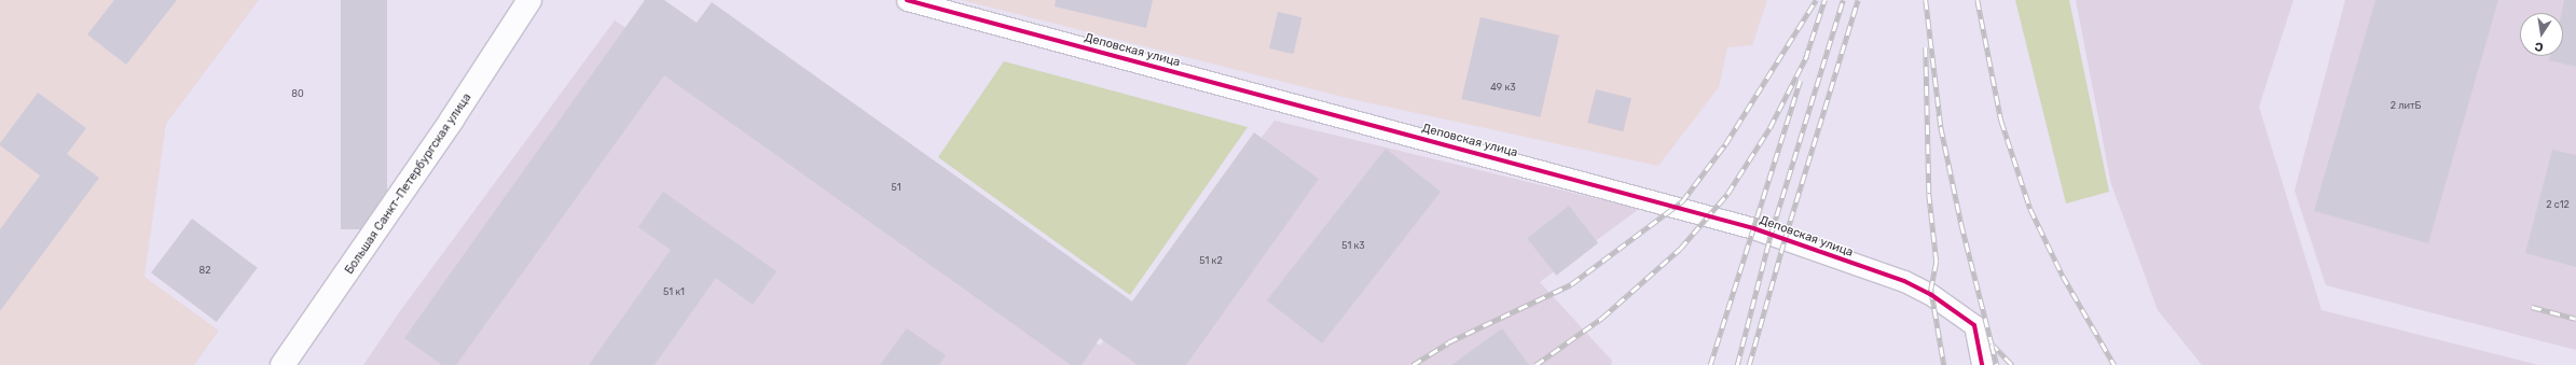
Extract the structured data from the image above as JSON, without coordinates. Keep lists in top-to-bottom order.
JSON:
{
  "streets": {
    "main road": ["Большая Санкт-Петербургская улица"],
    "street": ["Деповская улица"]
  },
  "house_numbers": [
    "49 к3",
    "80",
    "2 литБ",
    "51",
    "2 с12",
    "51 к3",
    "51 к2",
    "82",
    "51 к1"
  ],
  "north": "bottom"
}
